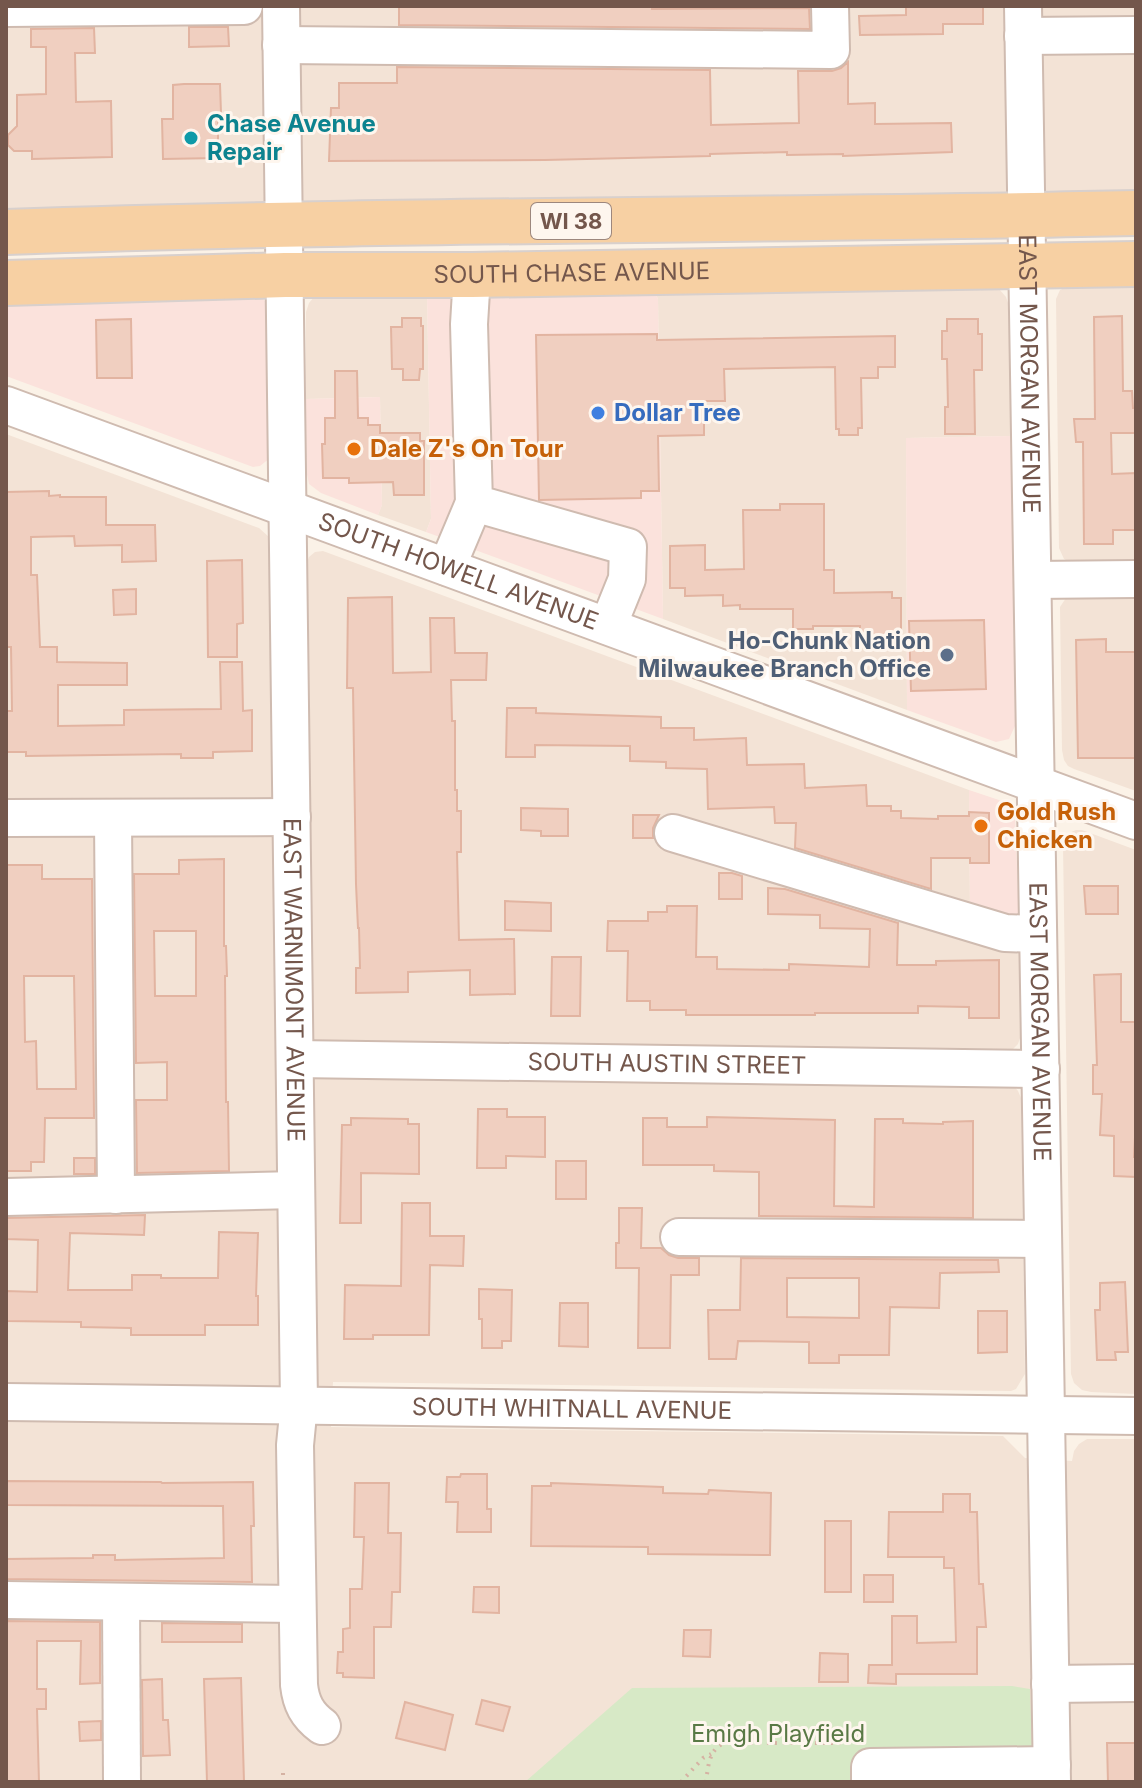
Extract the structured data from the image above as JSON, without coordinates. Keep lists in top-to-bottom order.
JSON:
{
  "streets": {
    "main road": ["WI 38", "SOUTH CHASE AVENUE"],
    "street": [
      "EAST MORGAN AVENUE",
      "SOUTH HOWELL AVENUE",
      "EAST WARNIMONT AVENUE",
      "SOUTH AUSTIN STREET",
      "SOUTH WHITNALL AVENUE"
    ]
  },
  "crossings": [
    ["WI 38", "EAST MORGAN AVENUE"],
    ["WI 38", "EAST WARNIMONT AVENUE"],
    ["SOUTH CHASE AVENUE", "EAST MORGAN AVENUE"],
    ["SOUTH CHASE AVENUE", "EAST WARNIMONT AVENUE"],
    ["EAST MORGAN AVENUE", "SOUTH HOWELL AVENUE"],
    ["EAST MORGAN AVENUE", "SOUTH AUSTIN STREET"],
    ["EAST MORGAN AVENUE", "SOUTH WHITNALL AVENUE"],
    ["SOUTH HOWELL AVENUE", "EAST WARNIMONT AVENUE"],
    ["EAST WARNIMONT AVENUE", "SOUTH AUSTIN STREET"],
    ["EAST WARNIMONT AVENUE", "SOUTH WHITNALL AVENUE"]
  ],
  "parks": ["Emigh Playfield"],
  "places": [
    "Chase Avenue Repair",
    "Dollar Tree",
    "Dale Z's On Tour",
    "Ho-Chunk Nation Milwaukee Branch Office",
    "Gold Rush Chicken"
  ]
}
